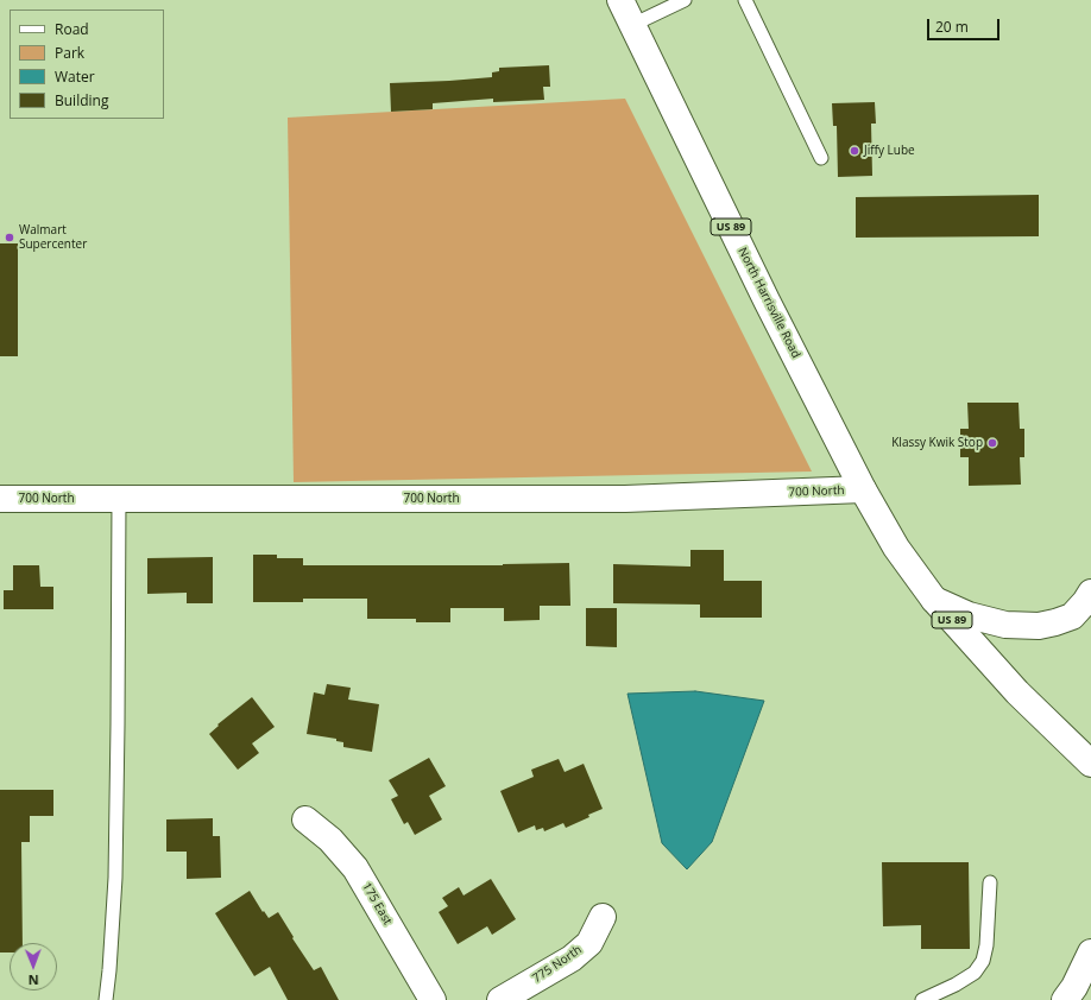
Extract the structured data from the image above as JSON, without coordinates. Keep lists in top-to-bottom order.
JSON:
{
  "streets": {
    "street": [
      "US 89",
      "North Harrisville Road",
      "700 North",
      "175 East",
      "775 North"
    ]
  },
  "crossings": [
    ["US 89", "North Harrisville Road"],
    ["US 89", "700 North"],
    ["North Harrisville Road", "700 North"]
  ],
  "places": ["Jiffy Lube", "Walmart Supercenter", "Klassy Kwik Stop"],
  "legend": [
    "Road",
    "Park",
    "Water",
    "Building"
  ],
  "scale_bar": "20 m",
  "north": "bottom"
}
